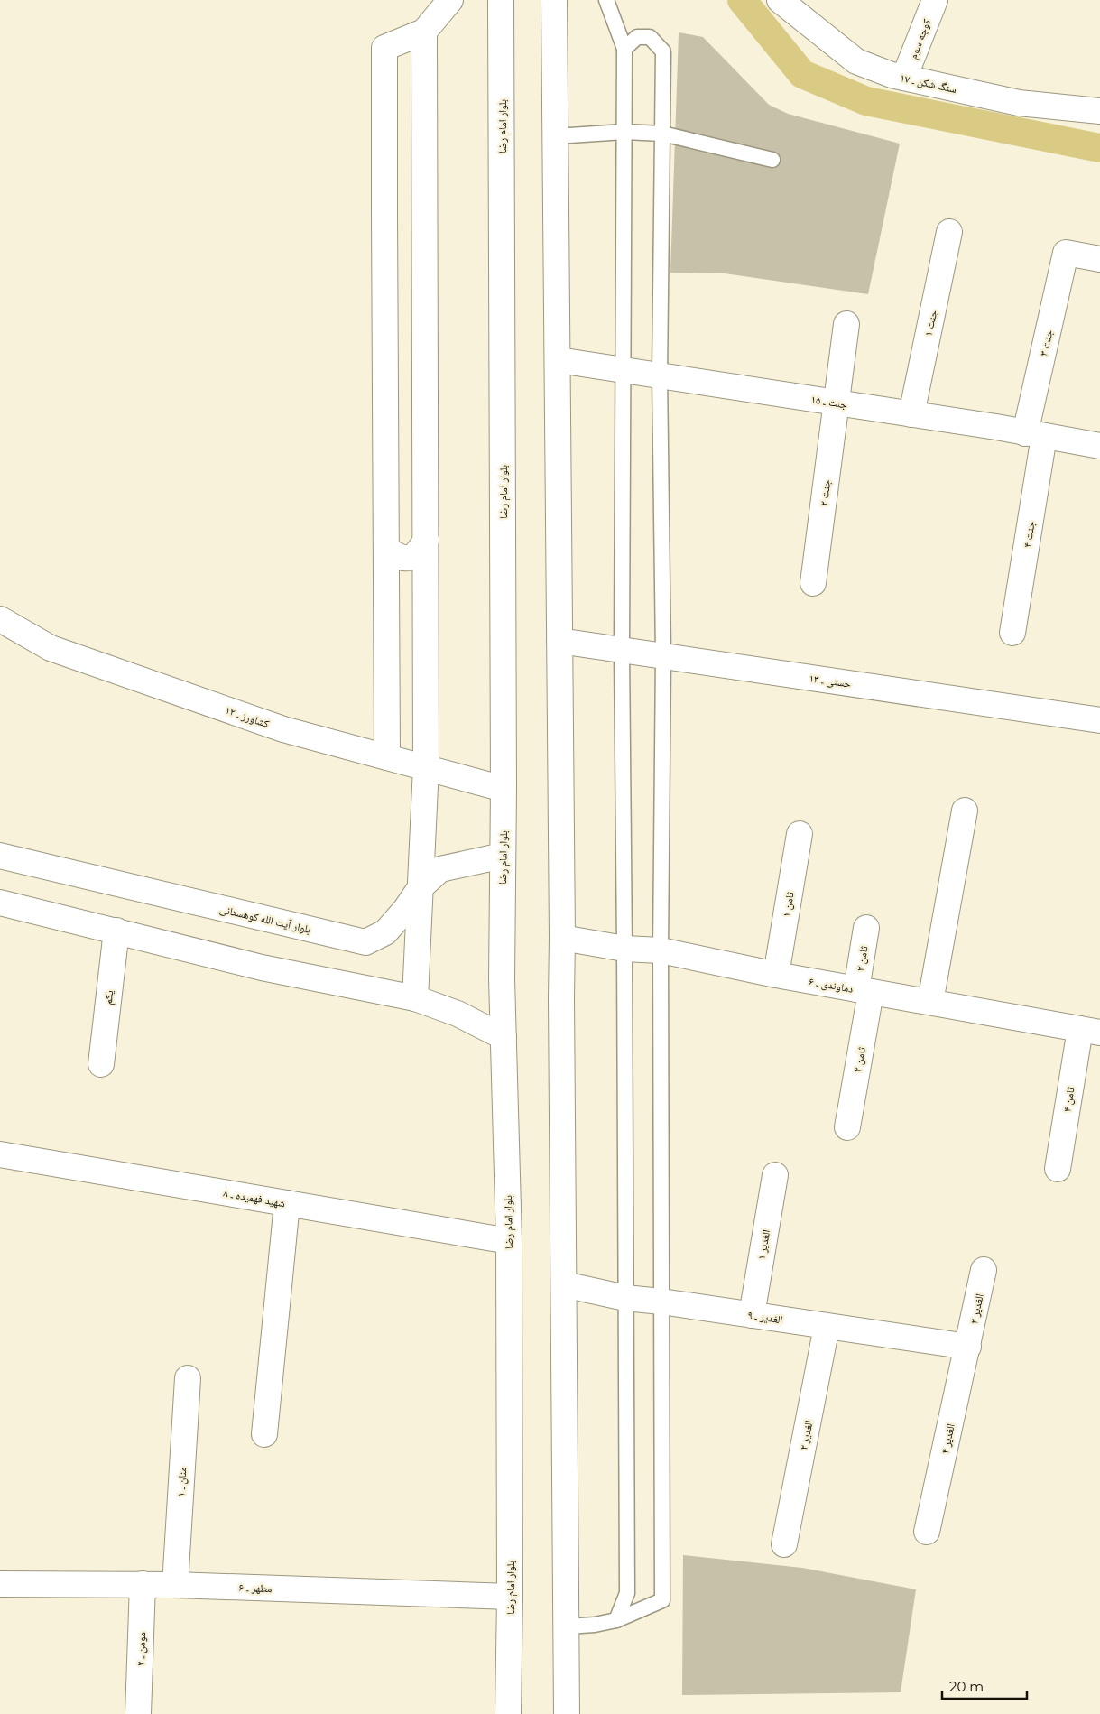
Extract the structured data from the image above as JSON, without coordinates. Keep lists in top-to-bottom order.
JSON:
{
  "streets": {
    "street": [
      "کوچه سوم",
      "سنگ شکن ـ ۱۷",
      "بلوار امام رضا",
      "جنت ۱",
      "جنت ۳",
      "جنت ـ ۱۵",
      "جنت ۲",
      "جنت ۴",
      "حسنی ـ ۱۳",
      "کشاورز ـ ۱۲",
      "ثامن ۱",
      "بلوار آیت الله کوهستانی",
      "ثامن ۳",
      "دماوندی ـ ۶",
      "یکم",
      "ثامن ۲",
      "ثامن ۴",
      "شهید فهمیده ـ ۸",
      "الغدیر ۱",
      "الغدیر ۳",
      "الغدیر ـ ۹",
      "الغدیر ۲",
      "الغدیر ۴",
      "منان ـ ۱",
      "مطهر ـ ۶",
      "مومن ـ ۲"
    ]
  },
  "crossings": [
    ["کوچه سوم", "سنگ شکن ـ ۱۷"],
    ["بلوار امام رضا", "کشاورز ـ ۱۲"],
    ["بلوار امام رضا", "بلوار آیت الله کوهستانی"],
    ["بلوار امام رضا", "شهید فهمیده ـ ۸"],
    ["بلوار امام رضا", "مطهر ـ ۶"],
    ["جنت ۱", "جنت ـ ۱۵"],
    ["جنت ۳", "جنت ـ ۱۵"],
    ["جنت ۳", "جنت ۴"],
    ["جنت ـ ۱۵", "جنت ۲"],
    ["جنت ـ ۱۵", "جنت ۴"],
    ["ثامن ۱", "دماوندی ـ ۶"],
    ["ثامن ۳", "دماوندی ـ ۶"],
    ["ثامن ۳", "ثامن ۲"],
    ["دماوندی ـ ۶", "ثامن ۲"],
    ["دماوندی ـ ۶", "ثامن ۴"],
    ["الغدیر ۱", "الغدیر ـ ۹"],
    ["الغدیر ۳", "الغدیر ـ ۹"],
    ["الغدیر ۳", "الغدیر ۴"],
    ["الغدیر ـ ۹", "الغدیر ۲"],
    ["الغدیر ـ ۹", "الغدیر ۴"],
    ["منان ـ ۱", "مطهر ـ ۶"],
    ["مطهر ـ ۶", "مومن ـ ۲"]
  ],
  "scale_bar": "20 m"
}
